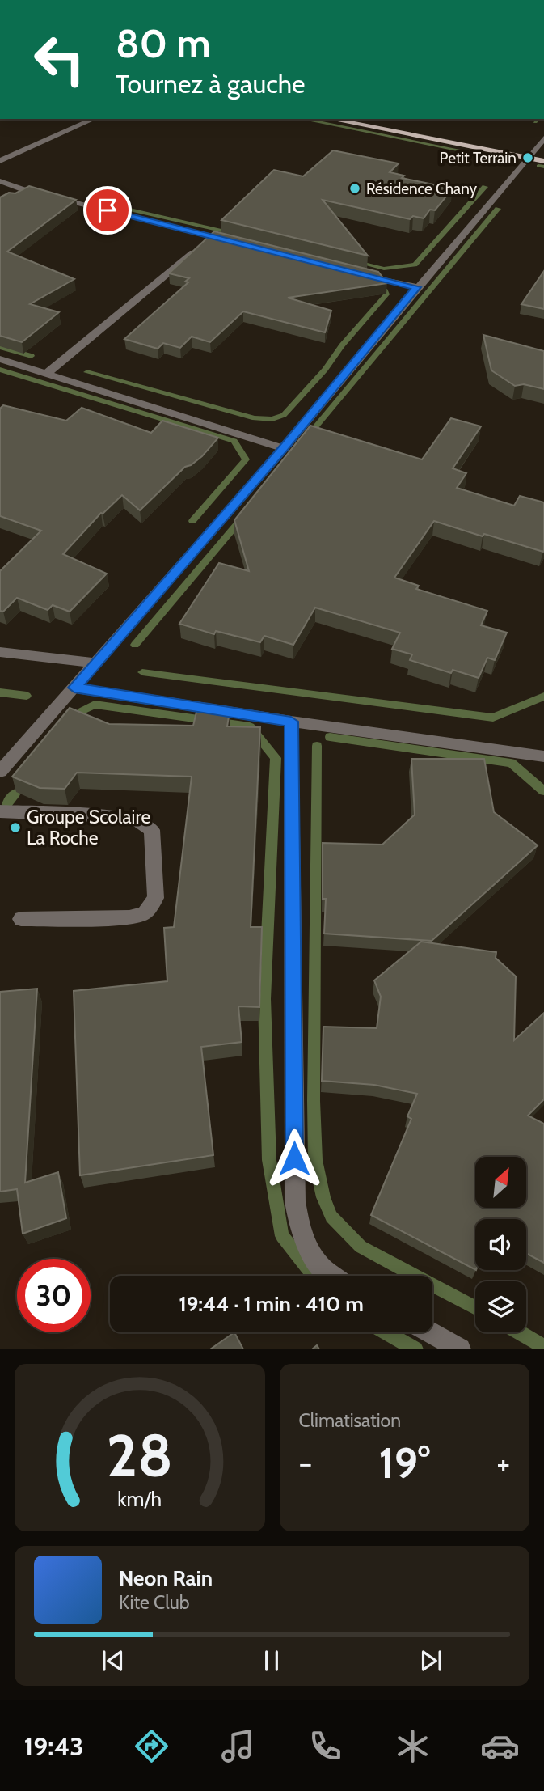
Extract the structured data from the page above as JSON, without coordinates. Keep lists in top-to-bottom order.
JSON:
{
  "places": ["Petit Terrain", "Résidence Chany", "Groupe Scolaire La Roche"],
  "north": "top right",
  "page": {
    "turn": ["80 m", "Tournez à gauche"],
    "limit": "30",
    "trip": "19:44 · 1 min · 410 m",
    "tile": "Climatisation",
    "heat": ["−", "19°", "+"],
    "song": ["Neon Rain", "Kite Club"],
    "tabs": "19:43",
    "gauge": ["28", "km/h"]
  }
}
